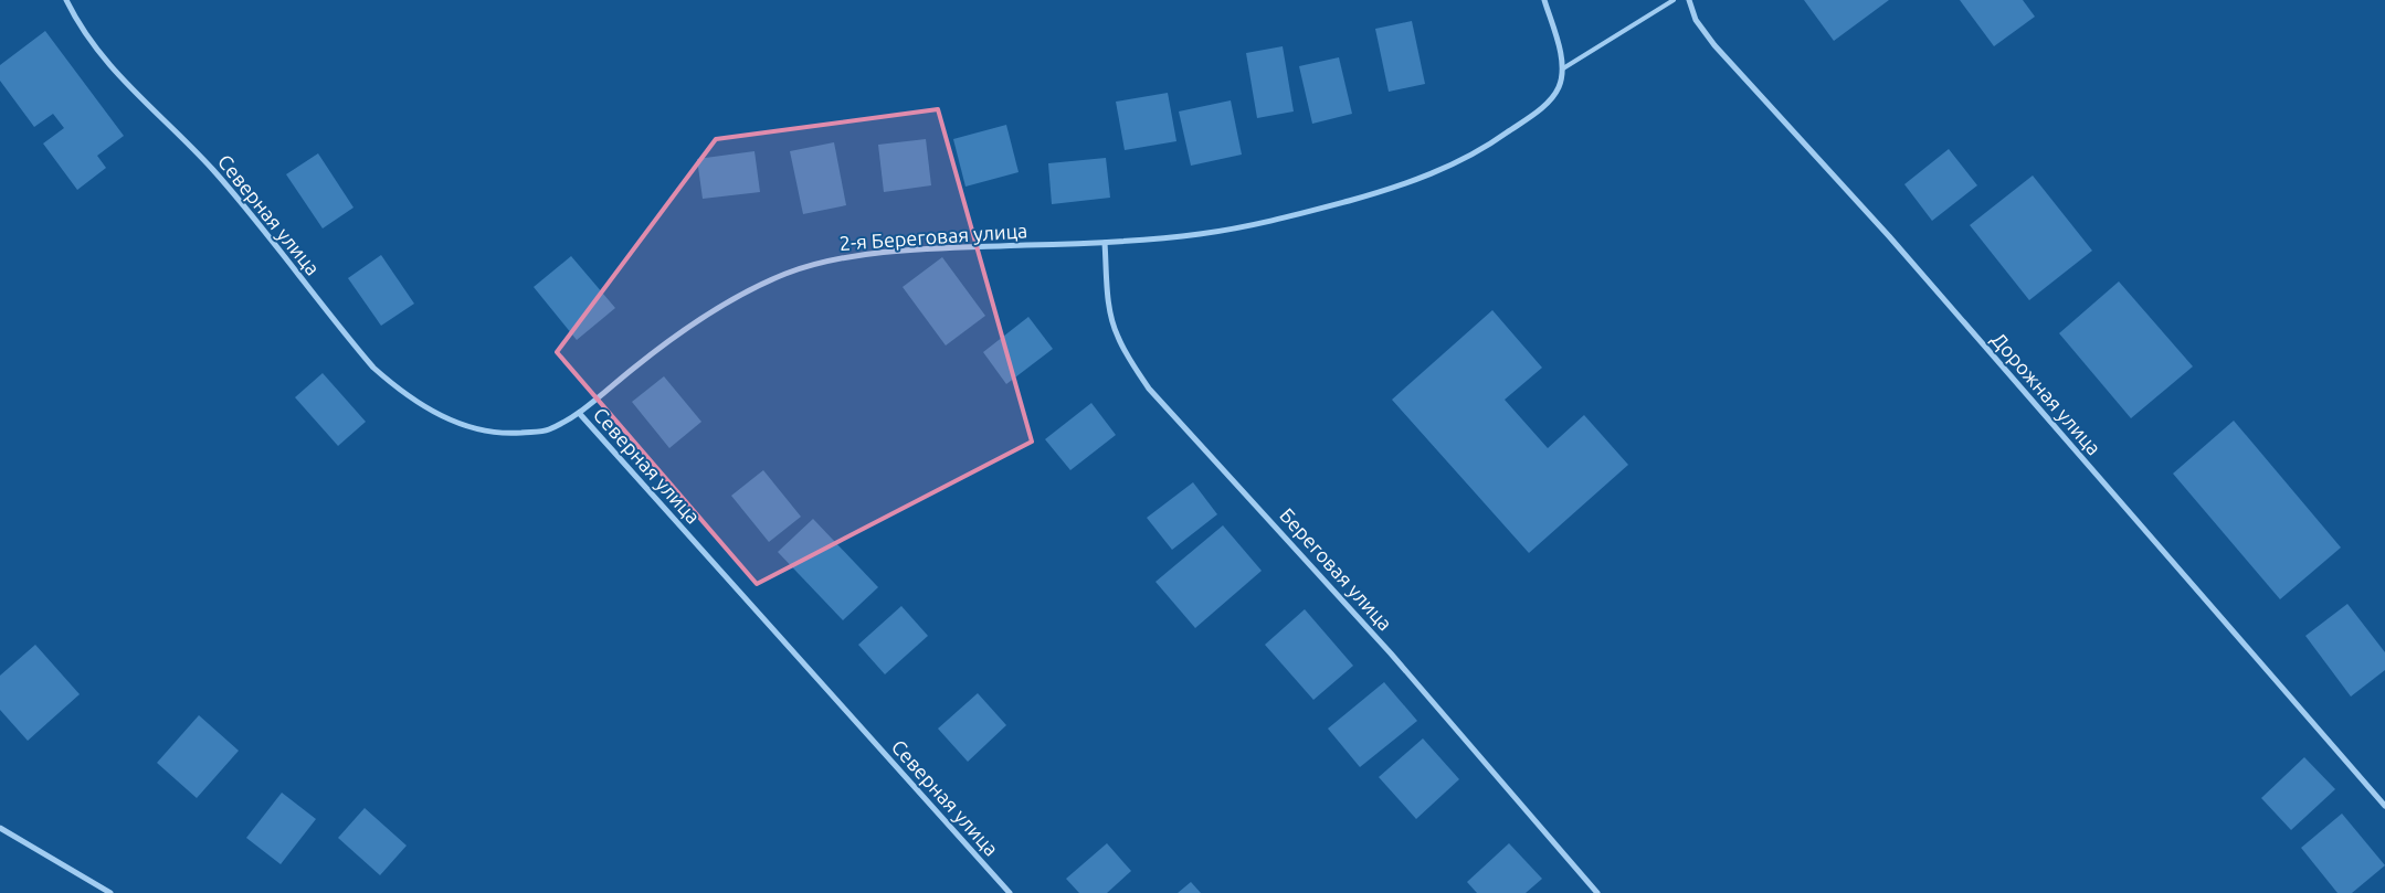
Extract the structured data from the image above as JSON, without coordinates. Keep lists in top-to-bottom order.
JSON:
{
  "streets": {
    "street": [
      "Северная улица",
      "2-я Береговая улица",
      "Дорожная улица",
      "Береговая улица"
    ]
  },
  "crossings": [
    ["Северная улица", "2-я Береговая улица"],
    ["2-я Береговая улица", "Береговая улица"]
  ]
}
